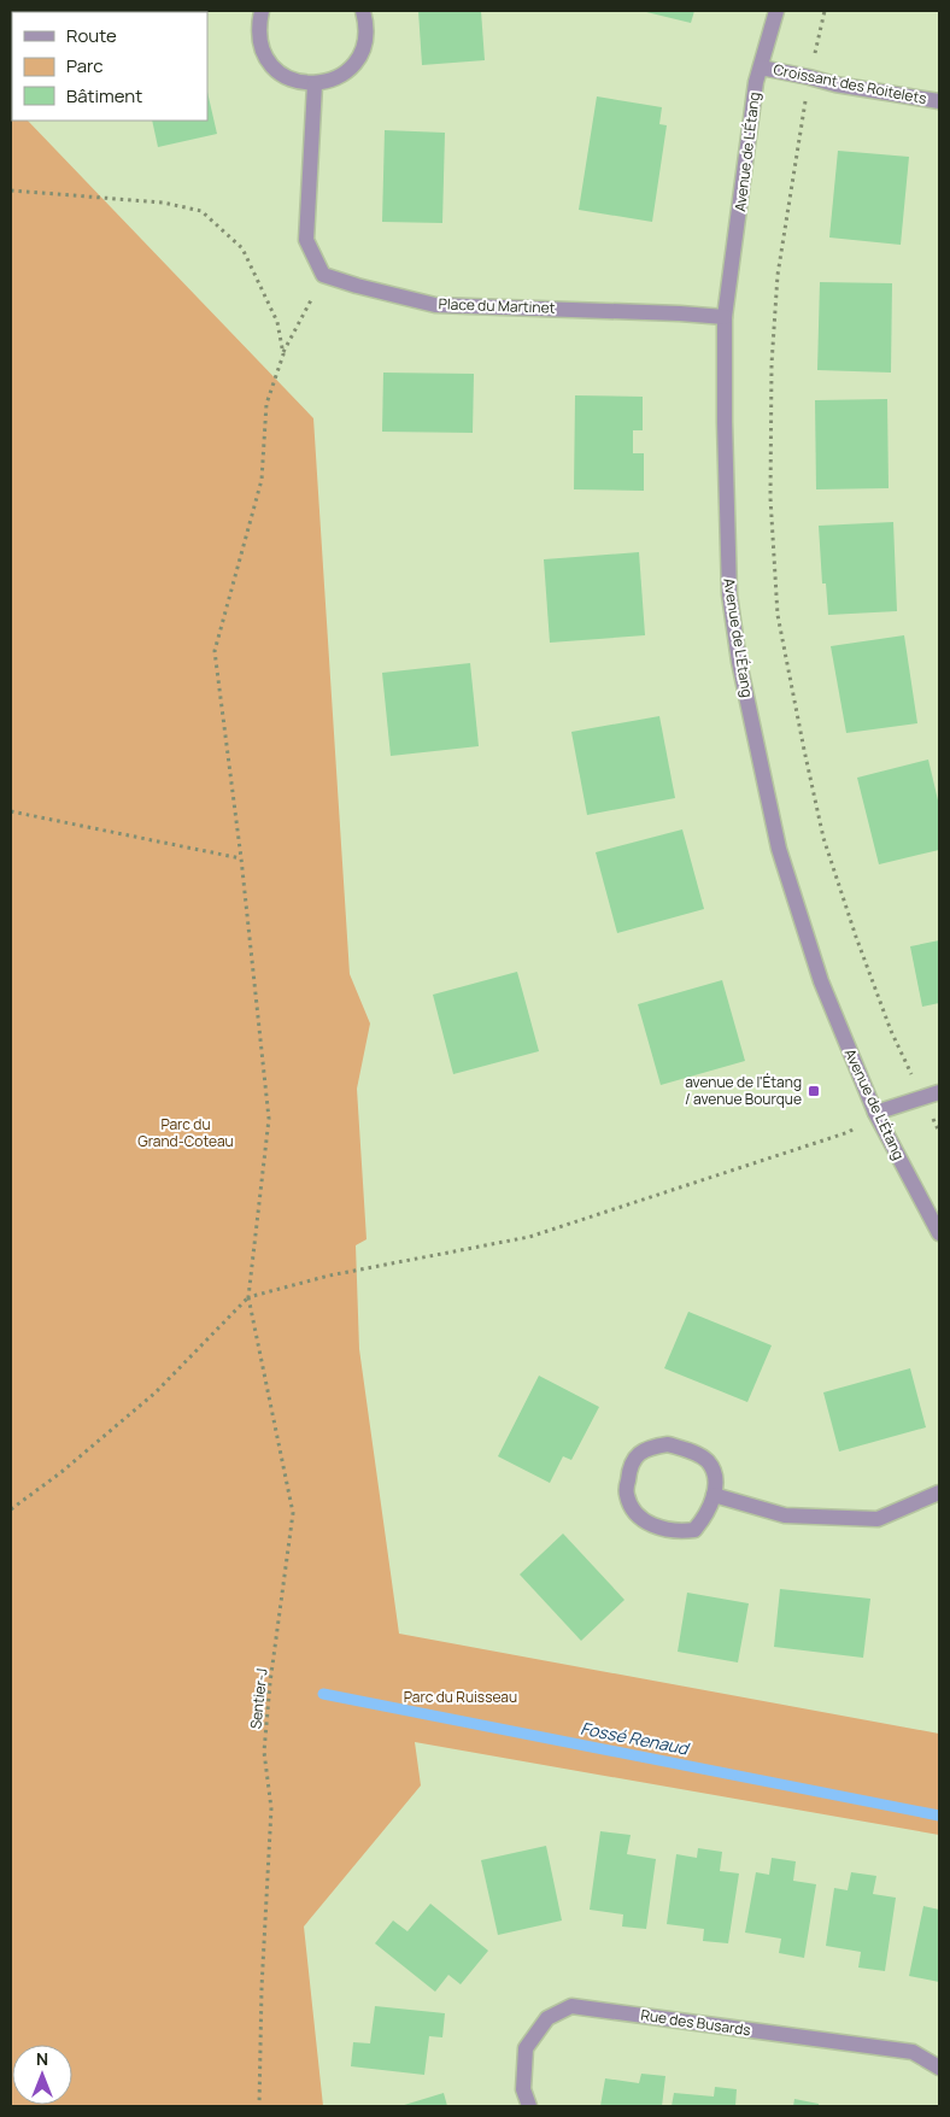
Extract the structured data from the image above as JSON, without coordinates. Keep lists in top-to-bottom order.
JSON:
{
  "streets": {
    "street": [
      "Croissant des Roitelets",
      "Avenue de L'Étang",
      "Place du Martinet",
      "Rue des Busards"
    ],
    "path": ["Sentier-J"]
  },
  "crossings": [
    ["Croissant des Roitelets", "Avenue de L'Étang"],
    ["Avenue de L'Étang", "Place du Martinet"],
    ["Place du Martinet", "Sentier-J"]
  ],
  "water": ["Fossé Renaud"],
  "parks": ["Parc du Grand-Coteau", "Parc du Ruisseau"],
  "places": {
    "transit": ["avenue de l'Étang / avenue Bourque"]
  },
  "legend": ["Route", "Parc", "Bâtiment"],
  "north": "top"
}
